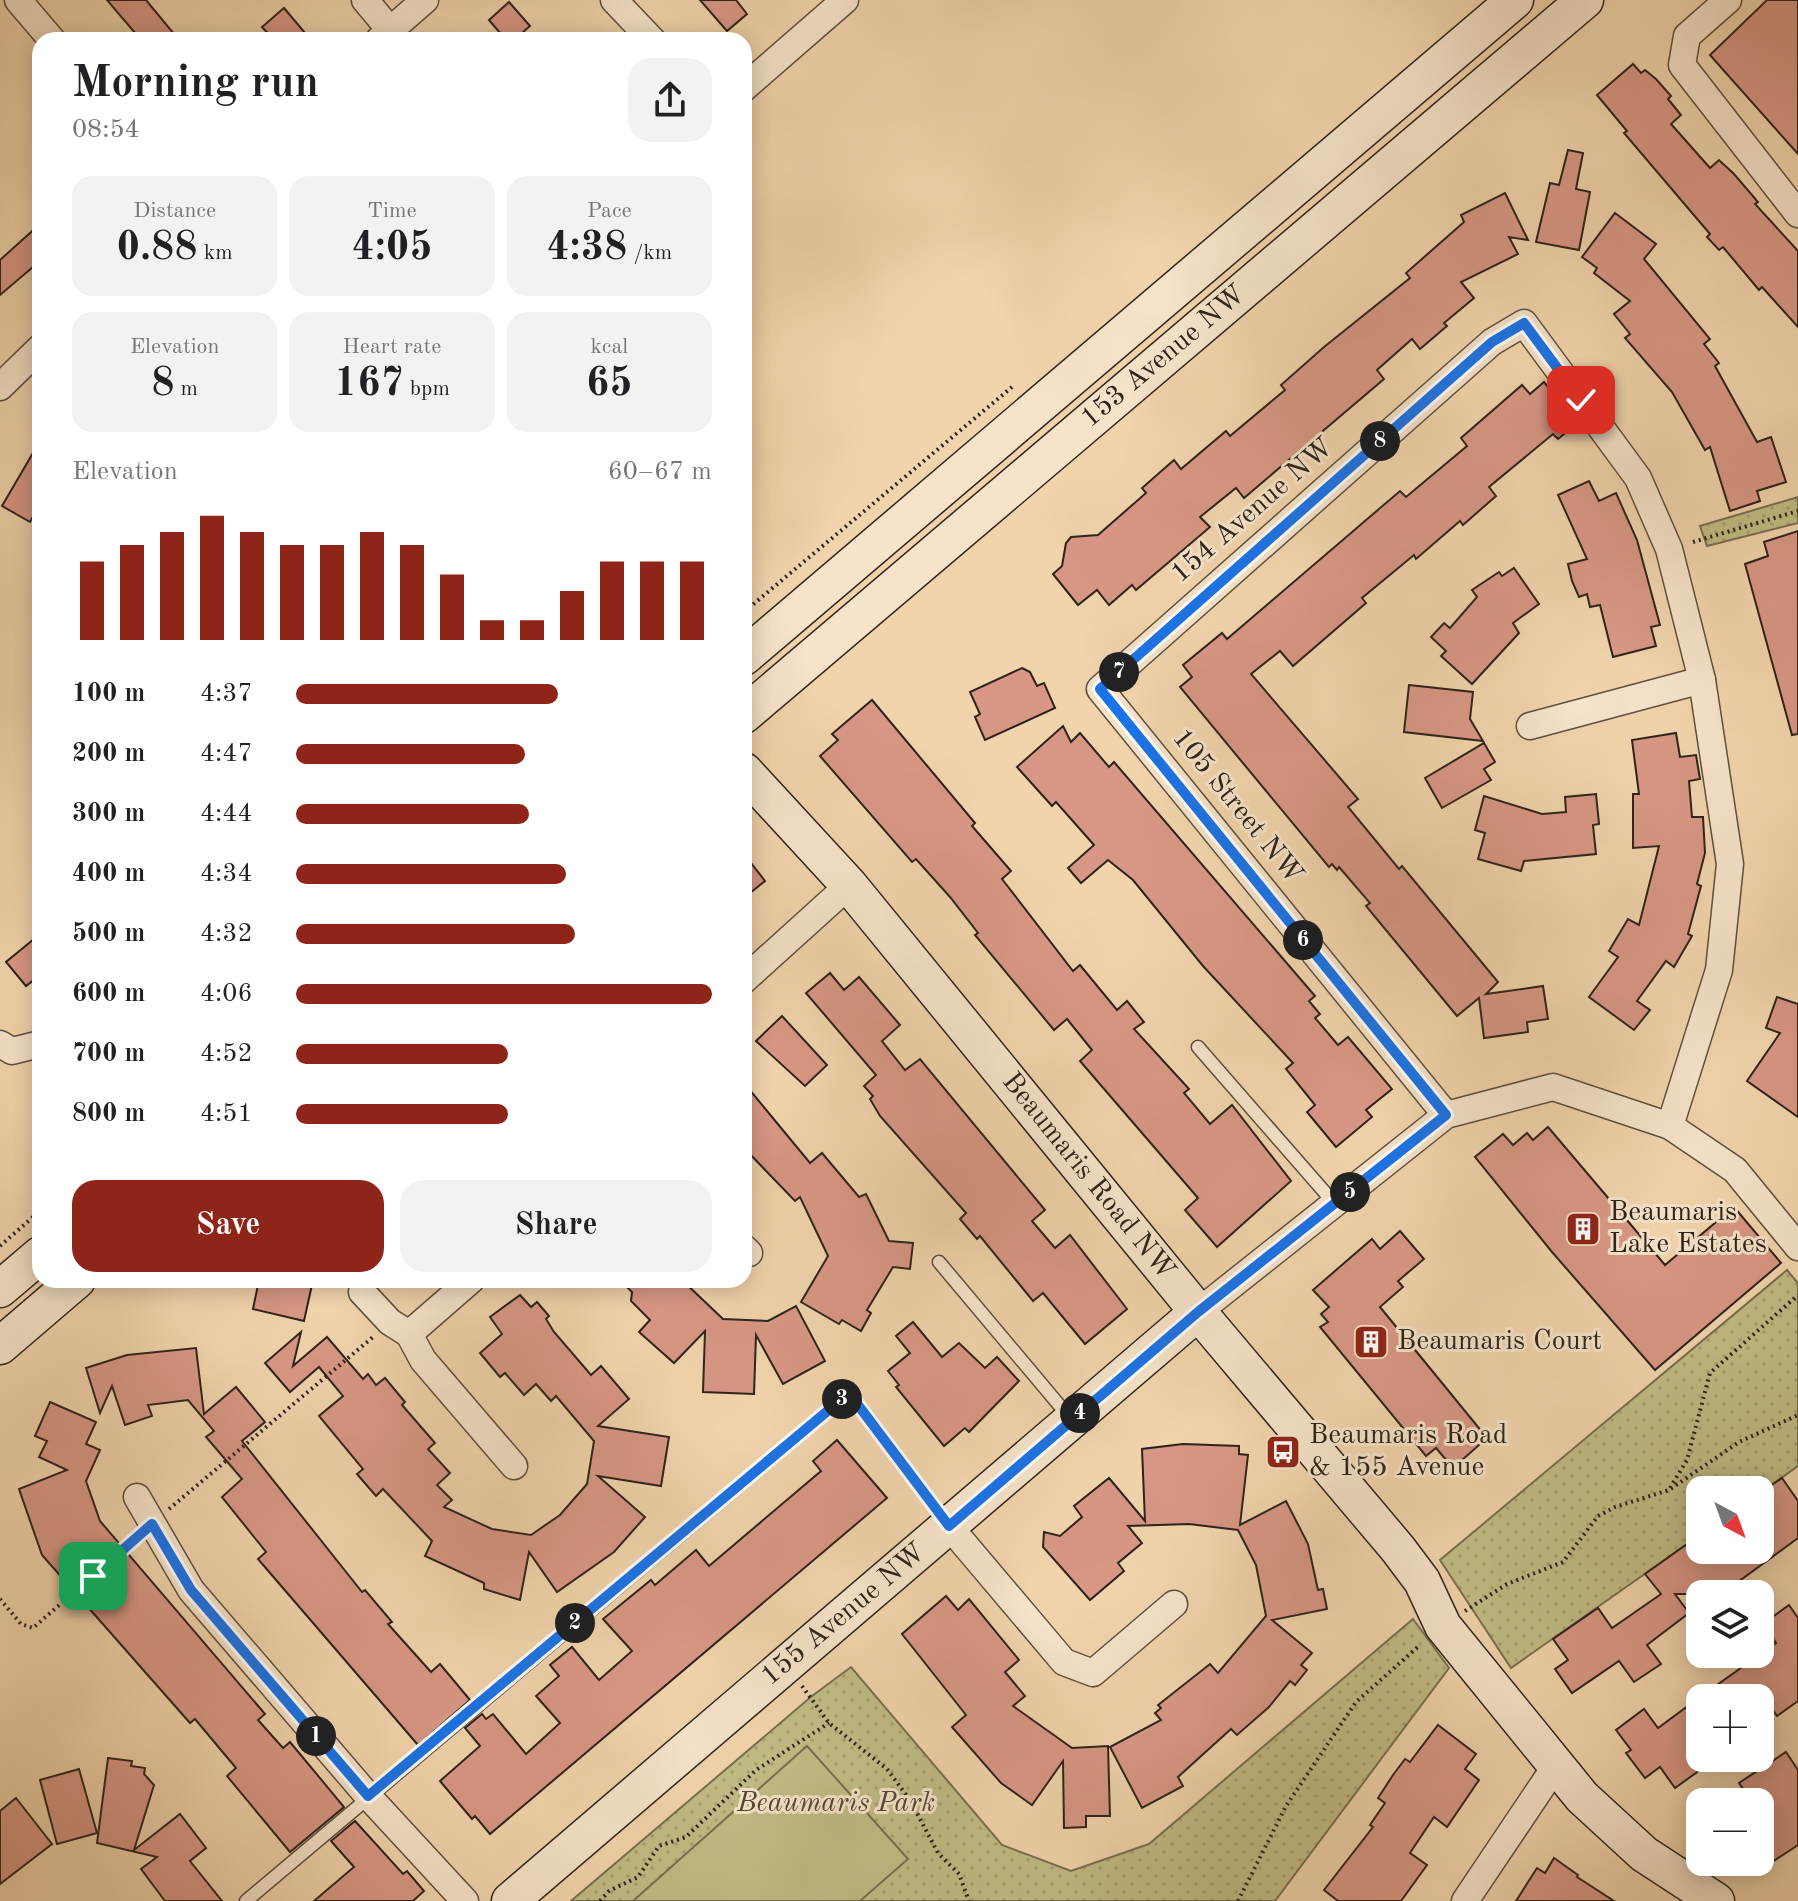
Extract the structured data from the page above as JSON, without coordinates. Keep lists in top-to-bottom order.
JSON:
{
  "streets": {
    "street": [
      "153 Avenue NW",
      "154 Avenue NW",
      "105 Street NW",
      "Beaumaris Road NW",
      "155 Avenue NW"
    ]
  },
  "crossings": [
    ["154 Avenue NW", "105 Street NW"],
    ["105 Street NW", "155 Avenue NW"],
    ["Beaumaris Road NW", "155 Avenue NW"]
  ],
  "parks": ["Beaumaris Park"],
  "places": {
    "building": ["Beaumaris Lake Estates", "Beaumaris Court"],
    "bus stop": ["Beaumaris Road & 155 Avenue"]
  },
  "north": "bottom right",
  "page": {
    "heading": ["Morning run", "08:54"],
    "stats": [
      ["Distance", "0.88 km"],
      ["Time", "4:05"],
      ["Pace", "4:38 /km"],
      ["Elevation", "8 m"],
      ["Heart rate", "167 bpm"],
      ["kcal", "65"]
    ],
    "pins": [
      "8",
      "7",
      "6",
      "5",
      "3",
      "4",
      "2",
      "1"
    ],
    "chart": ["Elevation", "60–67 m"],
    "list": [
      {
        "name": "100 m",
        "note": "4:37"
      },
      {
        "name": "200 m",
        "note": "4:47"
      },
      {
        "name": "300 m",
        "note": "4:44"
      },
      {
        "name": "400 m",
        "note": "4:34"
      },
      {
        "name": "500 m",
        "note": "4:32"
      },
      {
        "name": "600 m",
        "note": "4:06"
      },
      {
        "name": "700 m",
        "note": "4:52"
      },
      {
        "name": "800 m",
        "note": "4:51"
      }
    ],
    "buttons": ["Save", "Share"],
    "map_buttons": ["+", "−"]
  }
}
